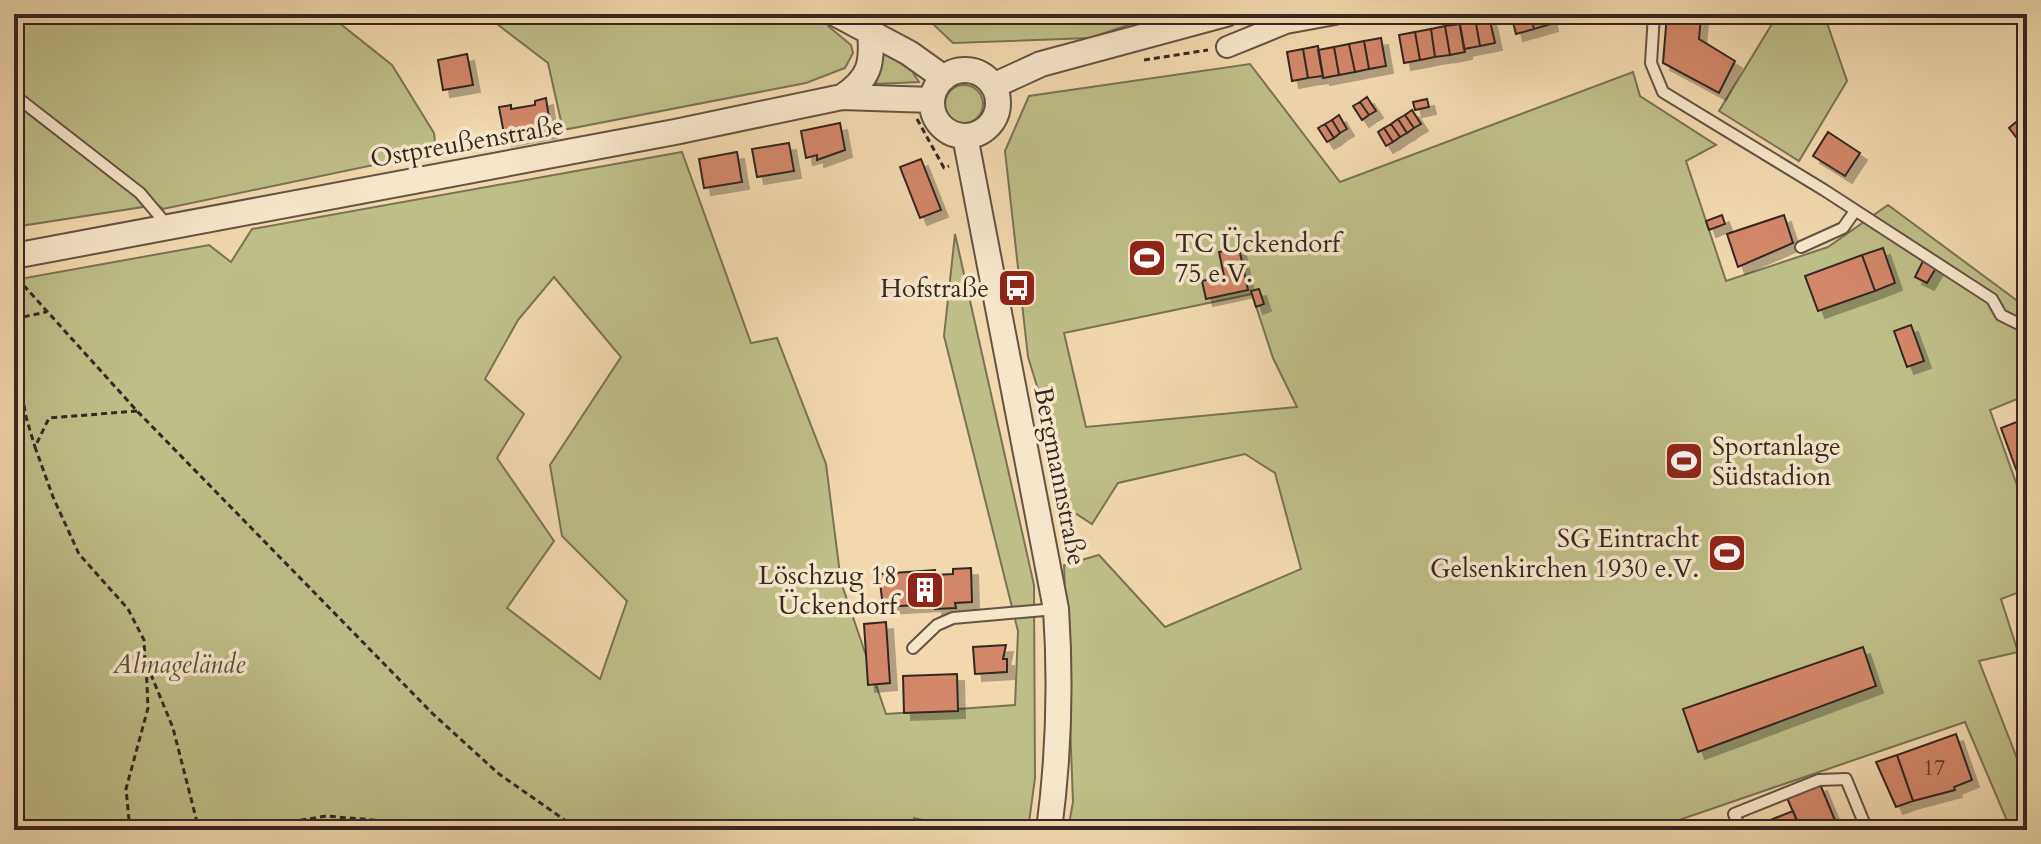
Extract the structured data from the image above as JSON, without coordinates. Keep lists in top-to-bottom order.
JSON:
{
  "streets": {
    "street": ["Ostpreußenstraße", "Bergmannstraße"]
  },
  "crossings": [
    ["Ostpreußenstraße", "Bergmannstraße"]
  ],
  "parks": ["Almagelände"],
  "places": {
    "sports": ["TC Ückendorf 75 e.V.", "Sportanlage Südstadion", "SG Eintracht Gelsenkirchen 1930 e.V."],
    "bus stop": ["Hofstraße"],
    "building": ["Löschzug 18 Ückendorf"]
  },
  "house_numbers": ["17"]
}
